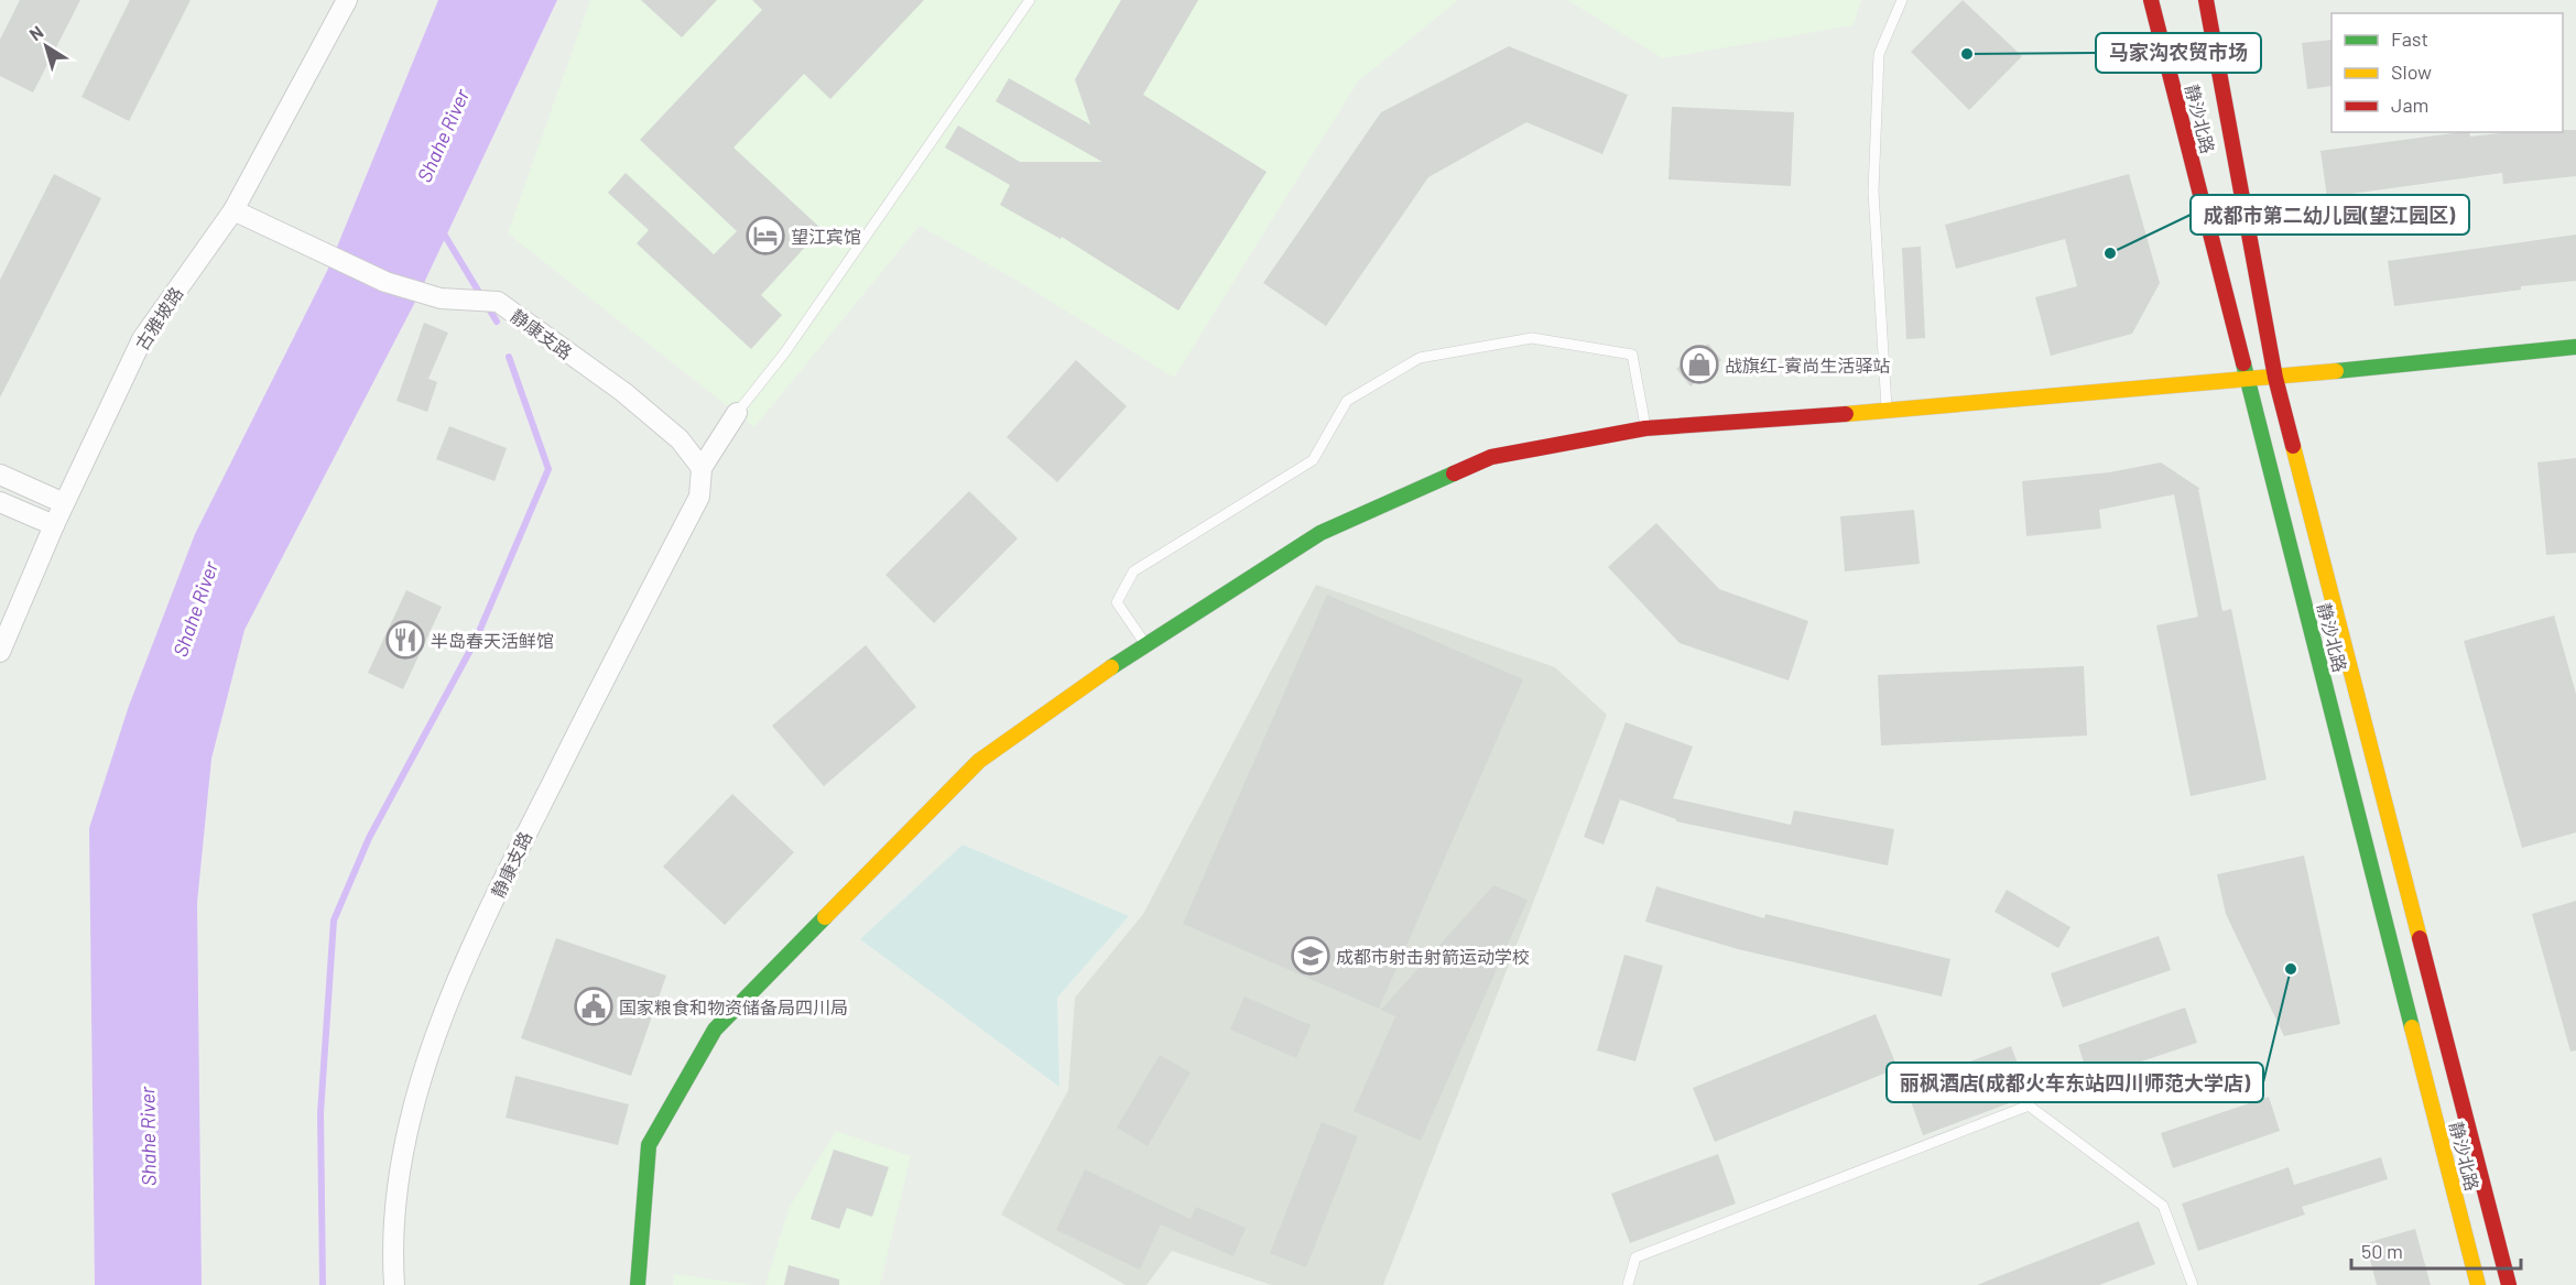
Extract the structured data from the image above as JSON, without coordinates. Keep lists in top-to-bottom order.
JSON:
{
  "streets": {
    "street": ["静沙北路", "古雅坡路", "静康支路"]
  },
  "crossings": [
    ["古雅坡路", "静康支路"]
  ],
  "water": ["Shahe River"],
  "places": {
    "other": ["马家沟农贸市场", "成都市第二幼儿园(望江园区)", "丽枫酒店(成都火车东站四川师范大学店)"],
    "hotel": ["望江宾馆"],
    "shop": ["战旗红-賨尚生活驿站"],
    "restaurant": ["半岛春天活鲜馆"],
    "school or university": ["成都市射击射箭运动学校"],
    "public building": ["国家粮食和物资储备局四川局"]
  },
  "legend": ["Fast", "Slow", "Jam"],
  "scale_bar": "50 m",
  "north": "top left"
}
